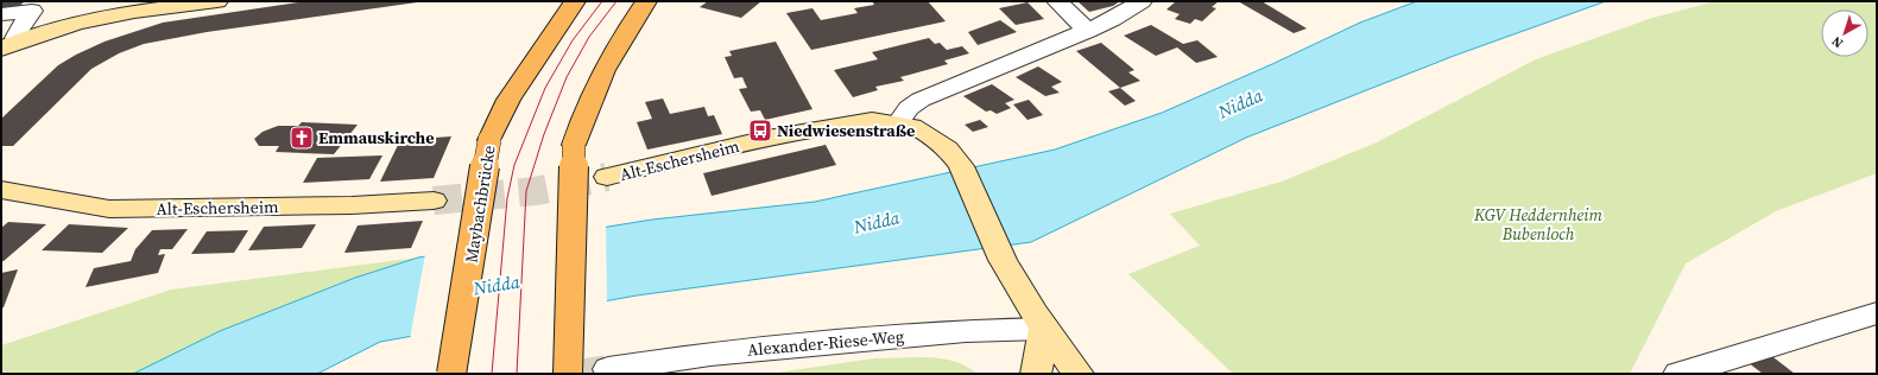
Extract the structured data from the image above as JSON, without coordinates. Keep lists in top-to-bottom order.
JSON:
{
  "streets": {
    "main road": ["Maybachbrücke"],
    "street": ["Alt-Eschersheim", "Alexander-Riese-Weg"]
  },
  "crossings": [
    ["Alt-Eschersheim", "Alexander-Riese-Weg"]
  ],
  "water": ["Nidda"],
  "parks": ["KGV Heddernheim Bubenloch"],
  "places": {
    "bus stop": ["Niedwiesenstraße"],
    "church": ["Emmauskirche"]
  },
  "north": "bottom left"
}
